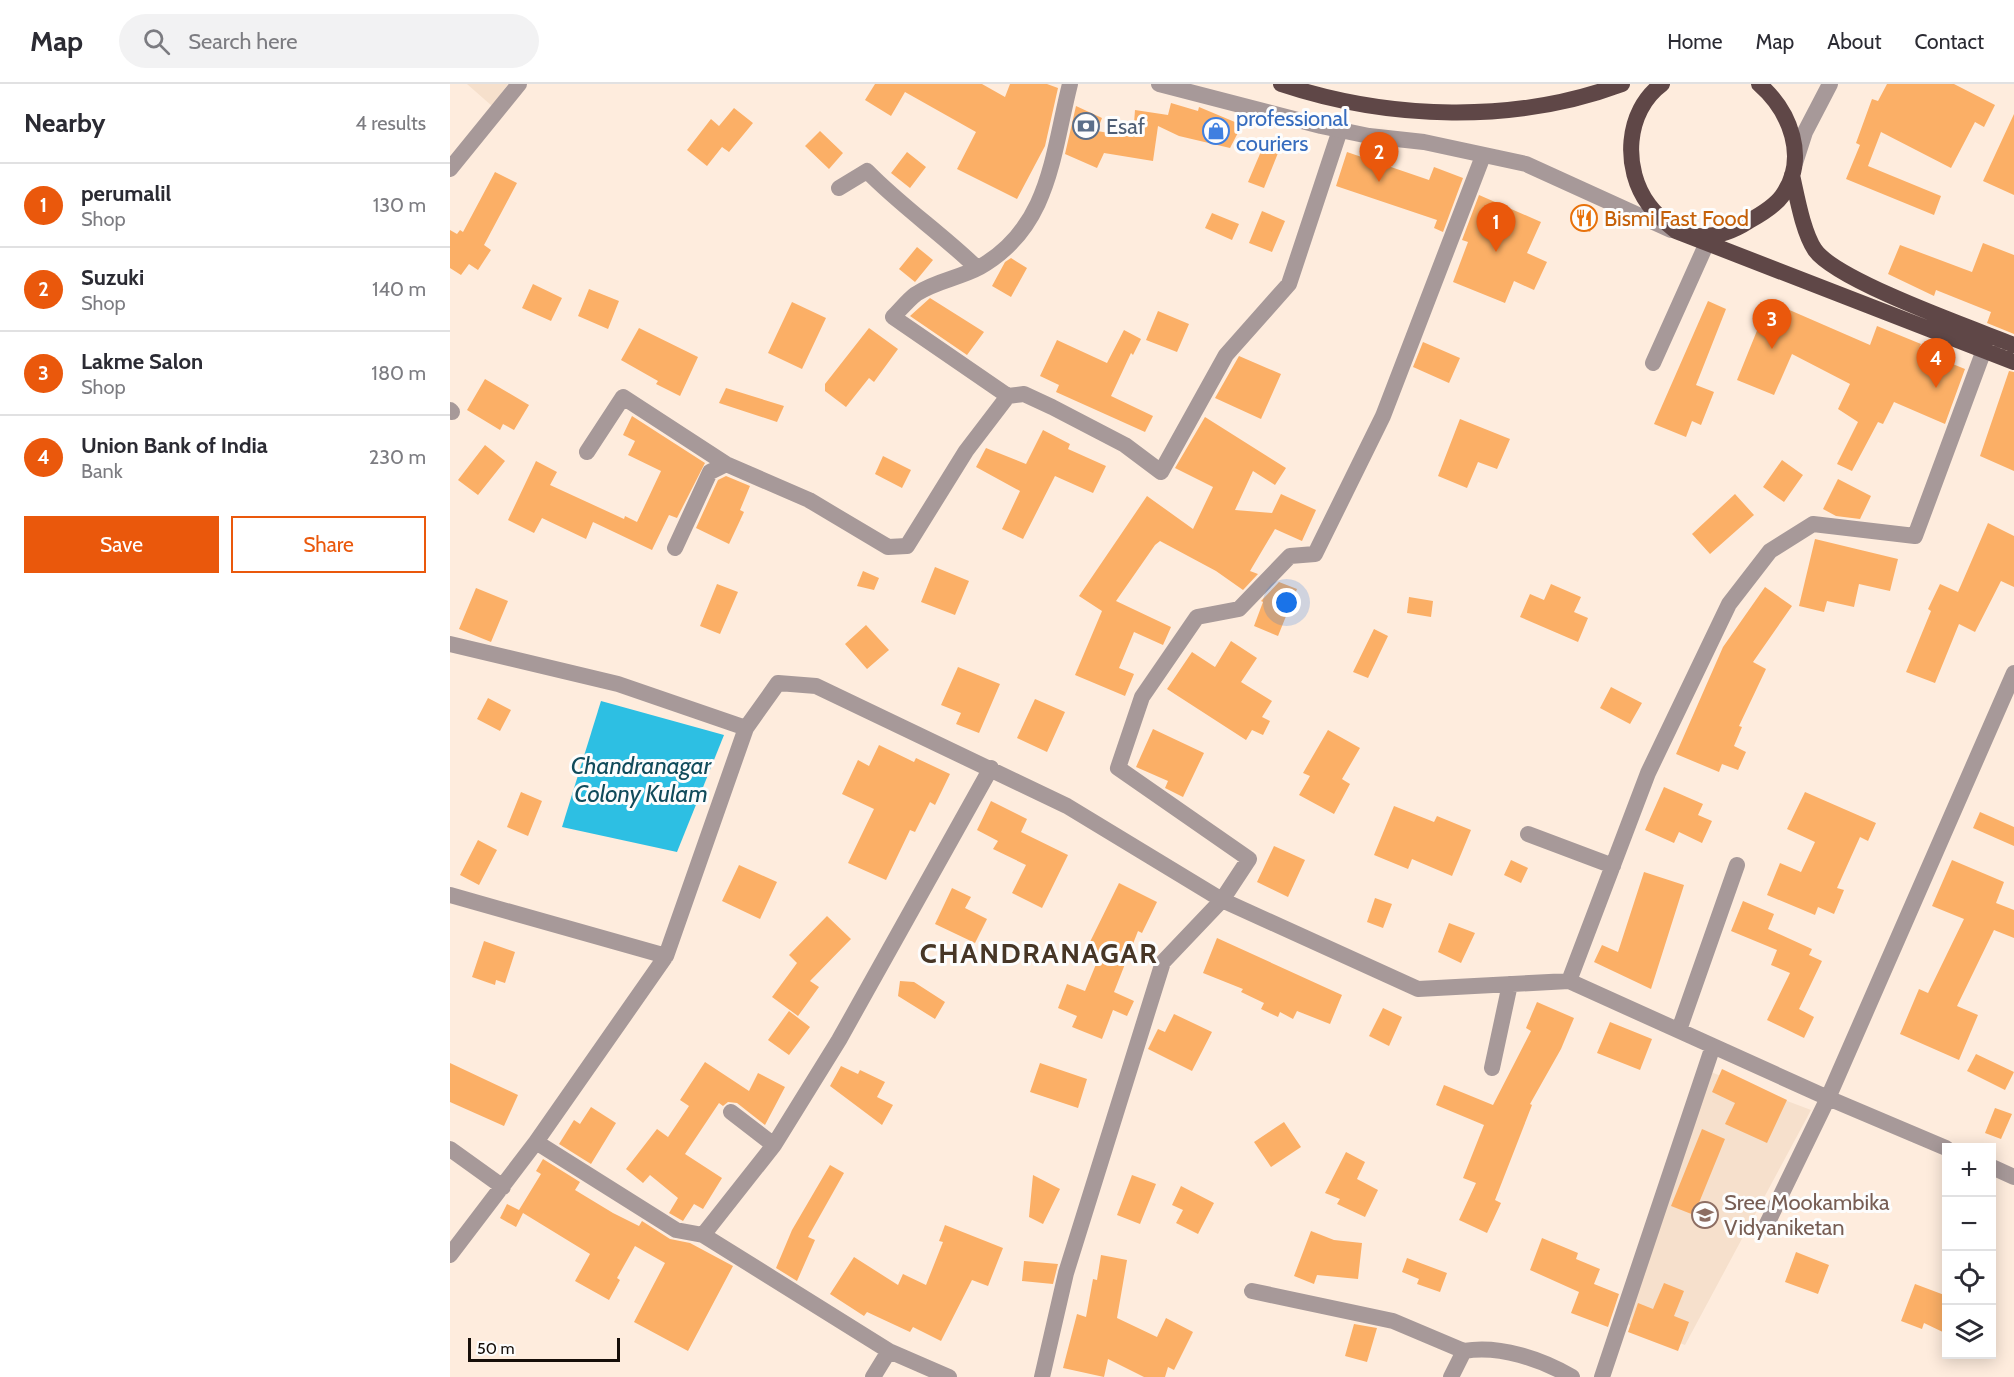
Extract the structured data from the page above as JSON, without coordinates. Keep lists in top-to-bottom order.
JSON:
{
  "districts": ["CHANDRANAGAR"],
  "water": ["Chandranagar Colony Kulam"],
  "places": {
    "bank": ["Esaf"],
    "shop": ["professional couriers"],
    "restaurant": ["Bismi Fast Food"],
    "school or university": ["Sree Mookambika Vidyaniketan"]
  },
  "scale_bar": "50 m",
  "page": {
    "header": "Map",
    "search": "Search here",
    "nav": [
      "Home",
      "Map",
      "About",
      "Contact"
    ],
    "heading": ["Nearby", "4 results"],
    "pins": [
      "2",
      "1",
      "3",
      "4"
    ],
    "list": [
      {
        "mark": "1",
        "name": "perumalil",
        "note": "Shop",
        "value": "130 m"
      },
      {
        "mark": "2",
        "name": "Suzuki",
        "note": "Shop",
        "value": "140 m"
      },
      {
        "mark": "3",
        "name": "Lakme Salon",
        "note": "Shop",
        "value": "180 m"
      },
      {
        "mark": "4",
        "name": "Union Bank of India",
        "note": "Bank",
        "value": "230 m"
      }
    ],
    "buttons": ["Save", "Share"],
    "map_buttons": ["+", "−"],
    "scale": "50 m"
  }
}
